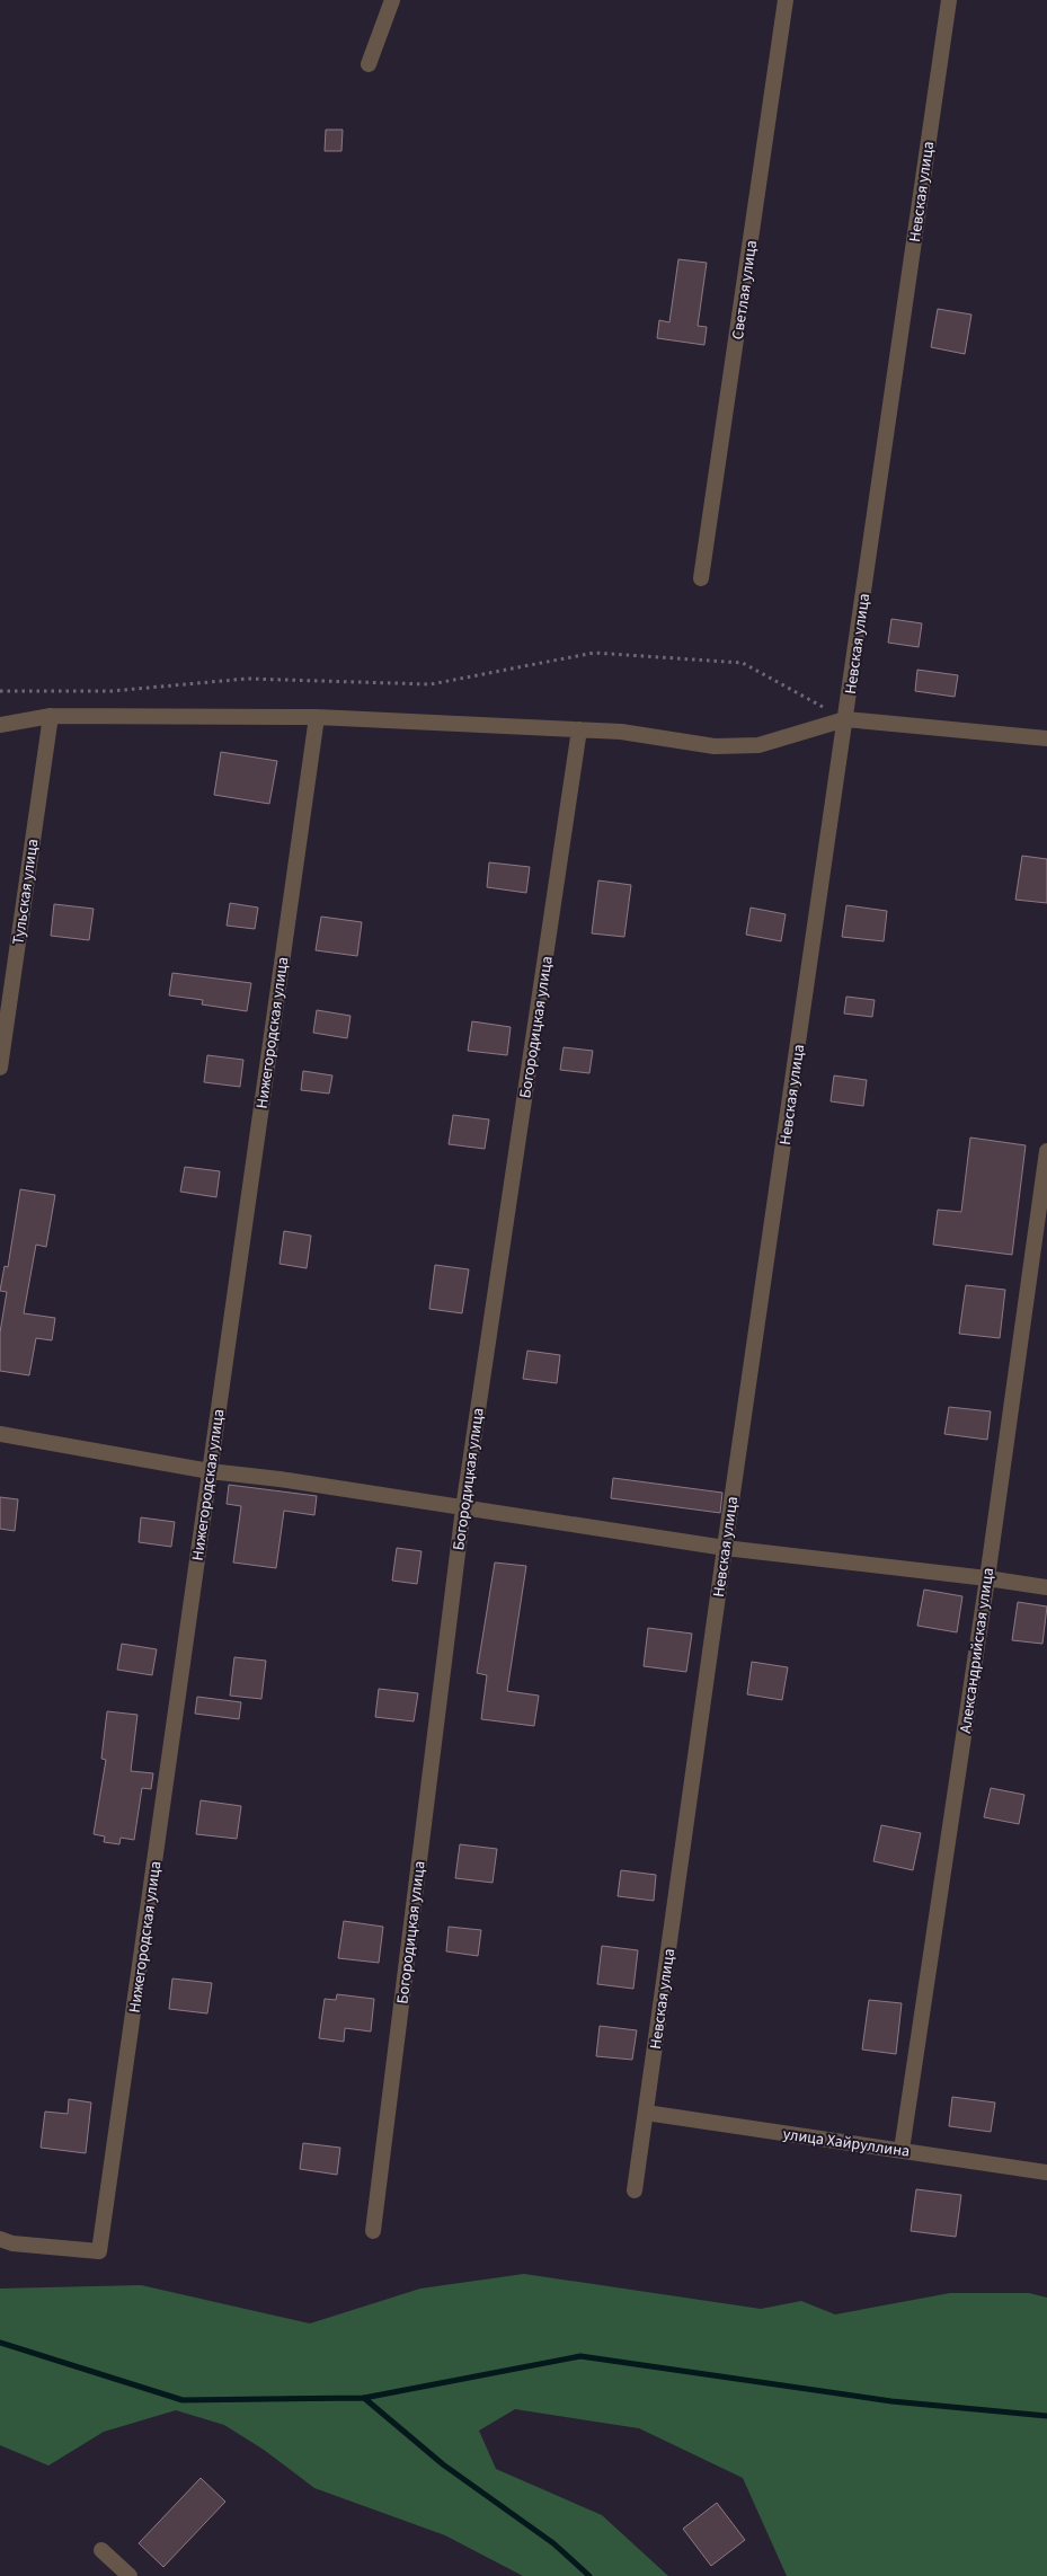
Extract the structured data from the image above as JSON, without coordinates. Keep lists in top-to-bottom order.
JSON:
{
  "streets": {
    "street": [
      "Невская улица",
      "Светлая улица",
      "Тульская улица",
      "Богородицкая улица",
      "Нижегородская улица",
      "Александрийская улица",
      "улица Хайруллина"
    ]
  },
  "crossings": [
    ["Невская улица", "улица Хайруллина"],
    ["Александрийская улица", "улица Хайруллина"]
  ]
}
